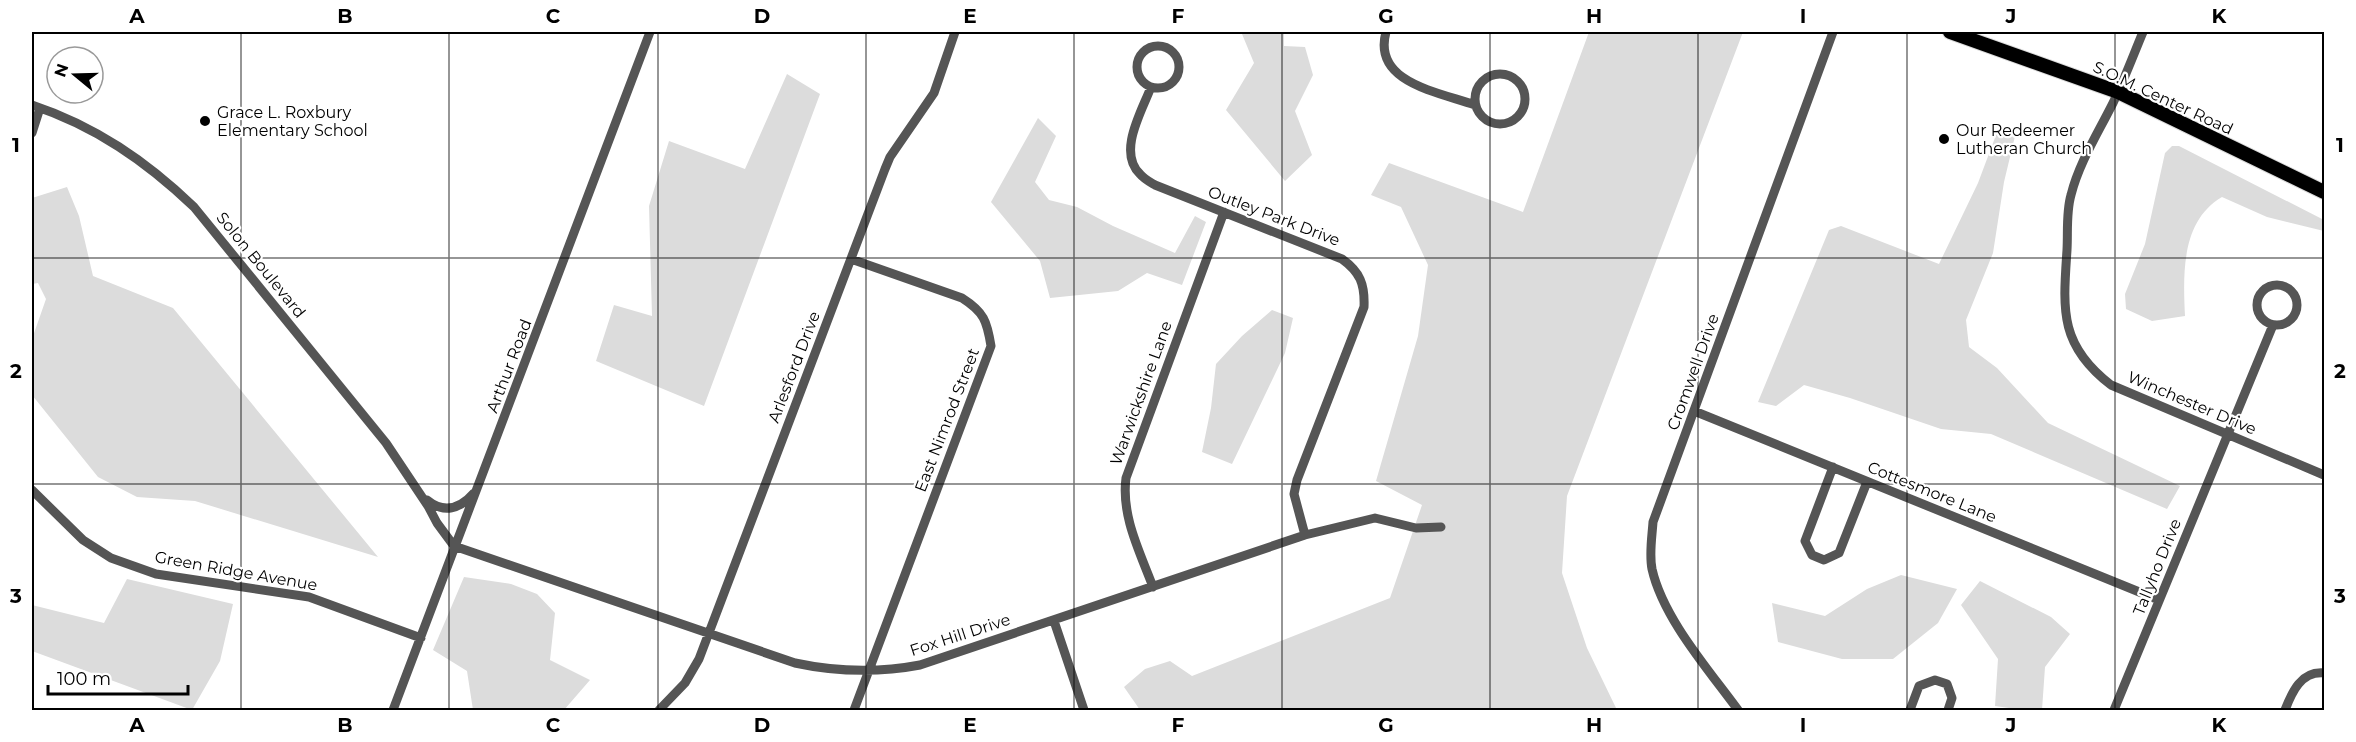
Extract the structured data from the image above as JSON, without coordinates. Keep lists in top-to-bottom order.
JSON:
{
  "streets": {
    "main road": ["S.O.M. Center Road"],
    "street": [
      "Outley Park Drive",
      "Solon Boulevard",
      "Arthur Road",
      "Arlesford Drive",
      "Cromwell Drive",
      "Warwickshire Lane",
      "Winchester Drive",
      "East Nimrod Street",
      "Cottesmore Lane",
      "Tallyho Drive",
      "Green Ridge Avenue",
      "Fox Hill Drive"
    ]
  },
  "crossings": [
    ["S.O.M. Center Road", "Winchester Drive"],
    ["Outley Park Drive", "Warwickshire Lane"],
    ["Outley Park Drive", "Fox Hill Drive"],
    ["Solon Boulevard", "Arthur Road"],
    ["Solon Boulevard", "Fox Hill Drive"],
    ["Arthur Road", "Green Ridge Avenue"],
    ["Arthur Road", "Fox Hill Drive"],
    ["Arlesford Drive", "East Nimrod Street"],
    ["Arlesford Drive", "Fox Hill Drive"],
    ["Cromwell Drive", "Cottesmore Lane"],
    ["Warwickshire Lane", "Fox Hill Drive"],
    ["Winchester Drive", "Tallyho Drive"],
    ["East Nimrod Street", "Fox Hill Drive"],
    ["Cottesmore Lane", "Tallyho Drive"]
  ],
  "places": ["Grace L. Roxbury Elementary School", "Our Redeemer Lutheran Church"],
  "scale_bar": "100 m",
  "north": "left",
  "grid": {
    "columns": [
      "A",
      "B",
      "C",
      "D",
      "E",
      "F",
      "G",
      "H",
      "I",
      "J",
      "K"
    ],
    "rows": ["1", "2", "3"]
  }
}
